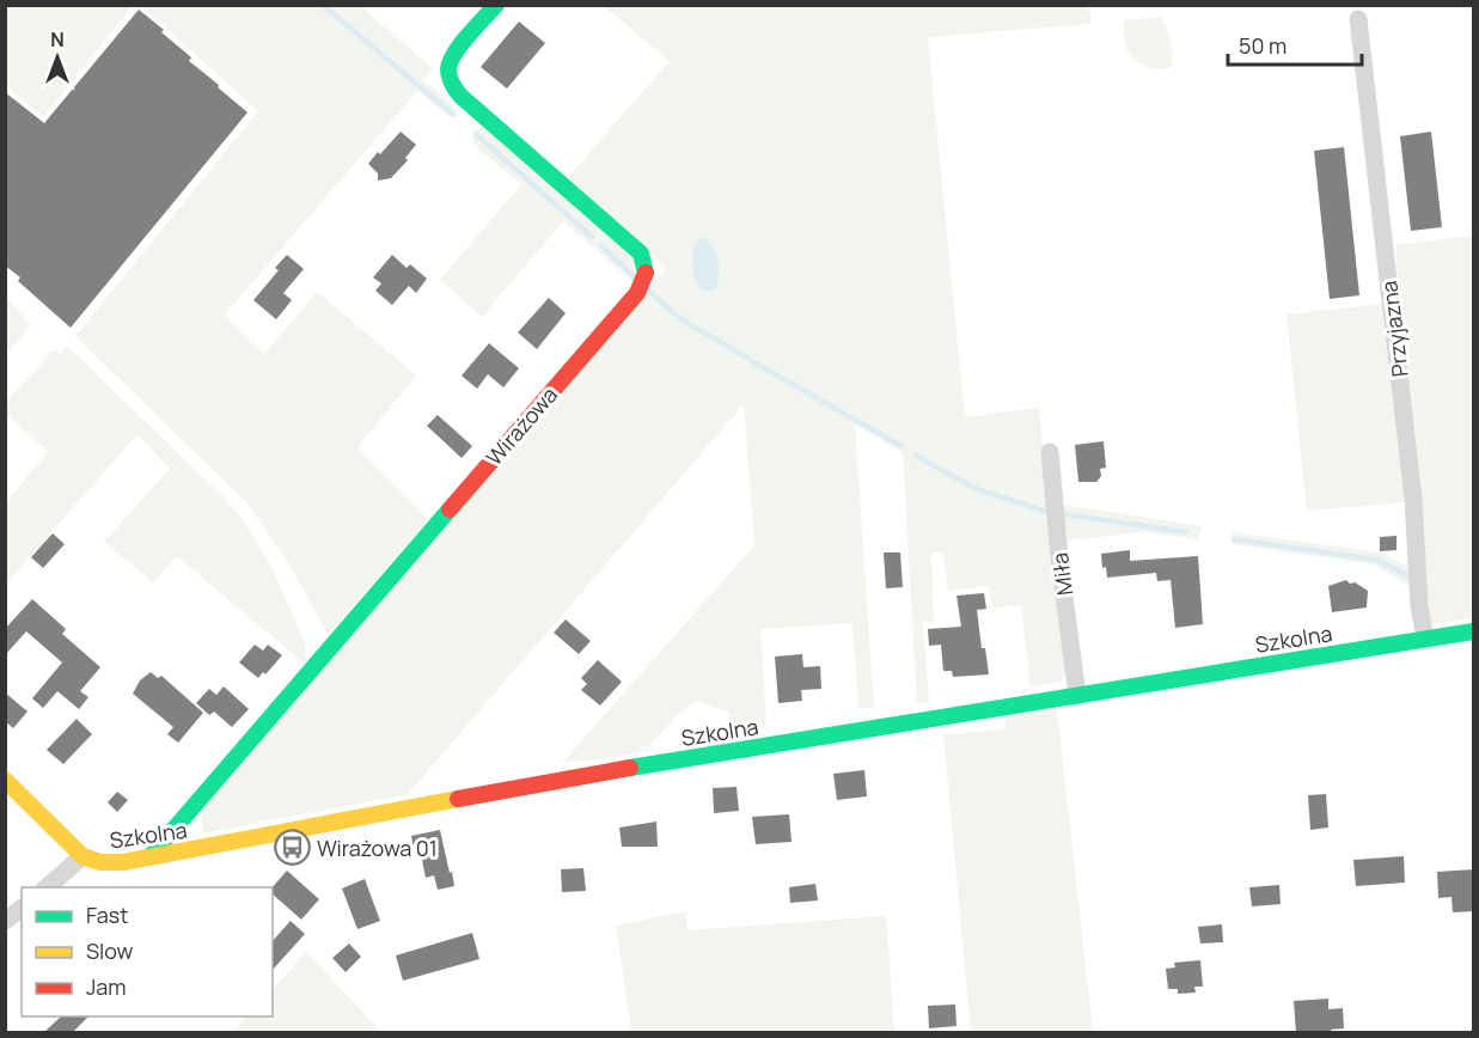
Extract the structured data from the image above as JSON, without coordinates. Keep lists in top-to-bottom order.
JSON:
{
  "streets": {
    "street": [
      "Przyjazna",
      "Wirażowa",
      "Miła",
      "Szkolna"
    ]
  },
  "crossings": [
    ["Przyjazna", "Szkolna"],
    ["Wirażowa", "Szkolna"],
    ["Miła", "Szkolna"]
  ],
  "places": {
    "bus stop": ["Wirażowa 01"]
  },
  "legend": ["Fast", "Slow", "Jam"],
  "scale_bar": "50 m",
  "north": "top"
}
